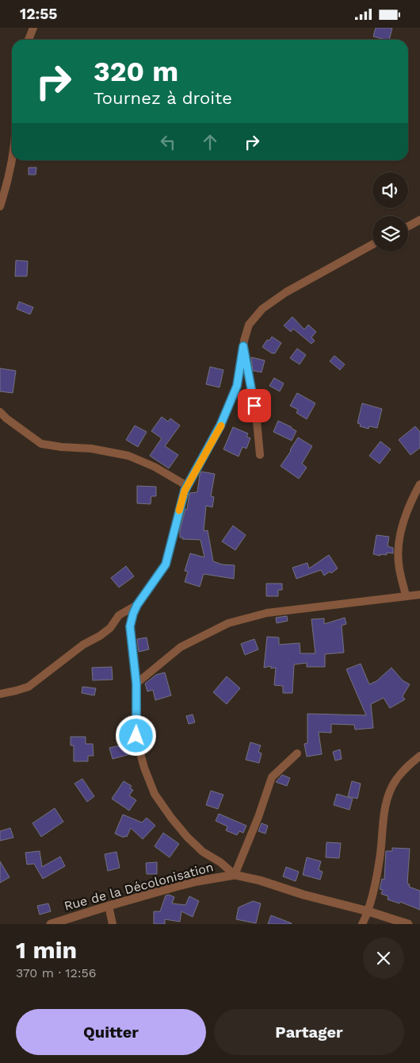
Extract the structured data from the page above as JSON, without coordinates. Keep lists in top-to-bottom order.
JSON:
{
  "streets": {
    "street": ["Rue de la Décolonisation"]
  },
  "page": {
    "status": "12:55",
    "turn": ["320 m", "Tournez à droite"],
    "heading": ["1 min", "370 m · 12:56"],
    "buttons": ["Quitter", "Partager"]
  }
}
